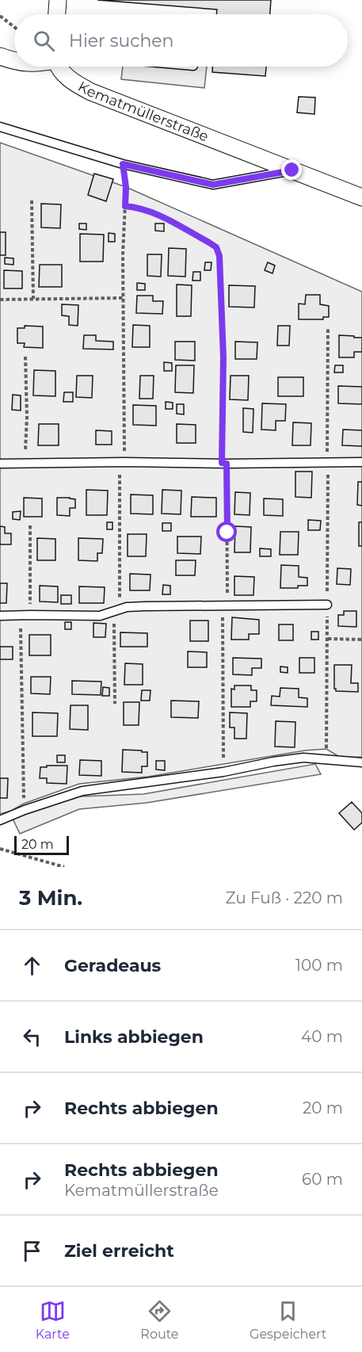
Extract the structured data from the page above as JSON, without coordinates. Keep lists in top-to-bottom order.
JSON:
{
  "streets": {
    "street": ["Kematmüllerstraße"]
  },
  "scale_bar": "20 m",
  "page": {
    "search": "Hier suchen",
    "scale": "20 m",
    "heading": ["3 Min.", "Zu Fuß · 220 m"],
    "list": [
      ["Geradeaus", "100 m"],
      ["Links abbiegen", "40 m"],
      ["Rechts abbiegen", "20 m"],
      ["Rechts abbiegen", "Kematmüllerstraße", "60 m"],
      "Ziel erreicht"
    ],
    "nav": ["Karte", "Route", "Gespeichert"]
  }
}
